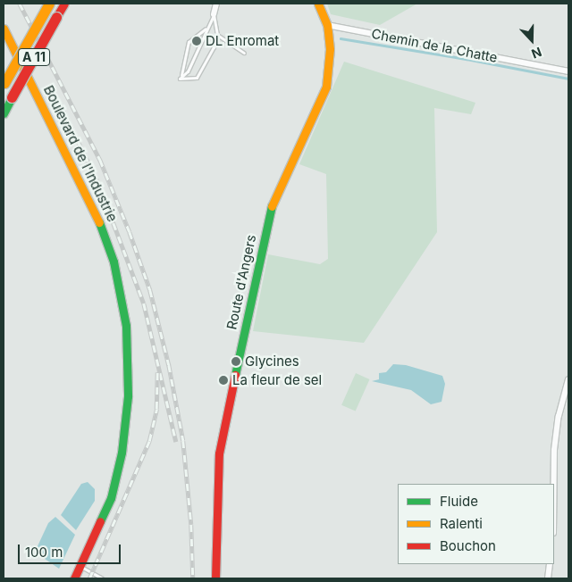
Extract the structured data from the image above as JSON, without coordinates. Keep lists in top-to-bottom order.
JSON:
{
  "streets": {
    "main road": ["A 11", "Boulevard de l'Industrie", "Route d'Angers"],
    "street": ["Chemin de la Chatte"]
  },
  "crossings": [
    ["Chemin de la Chatte", "Route d'Angers"]
  ],
  "places": ["DL Enromat", "Glycines", "La fleur de sel"],
  "legend": ["Fluide", "Ralenti", "Bouchon"],
  "scale_bar": "100 m",
  "north": "bottom"
}
